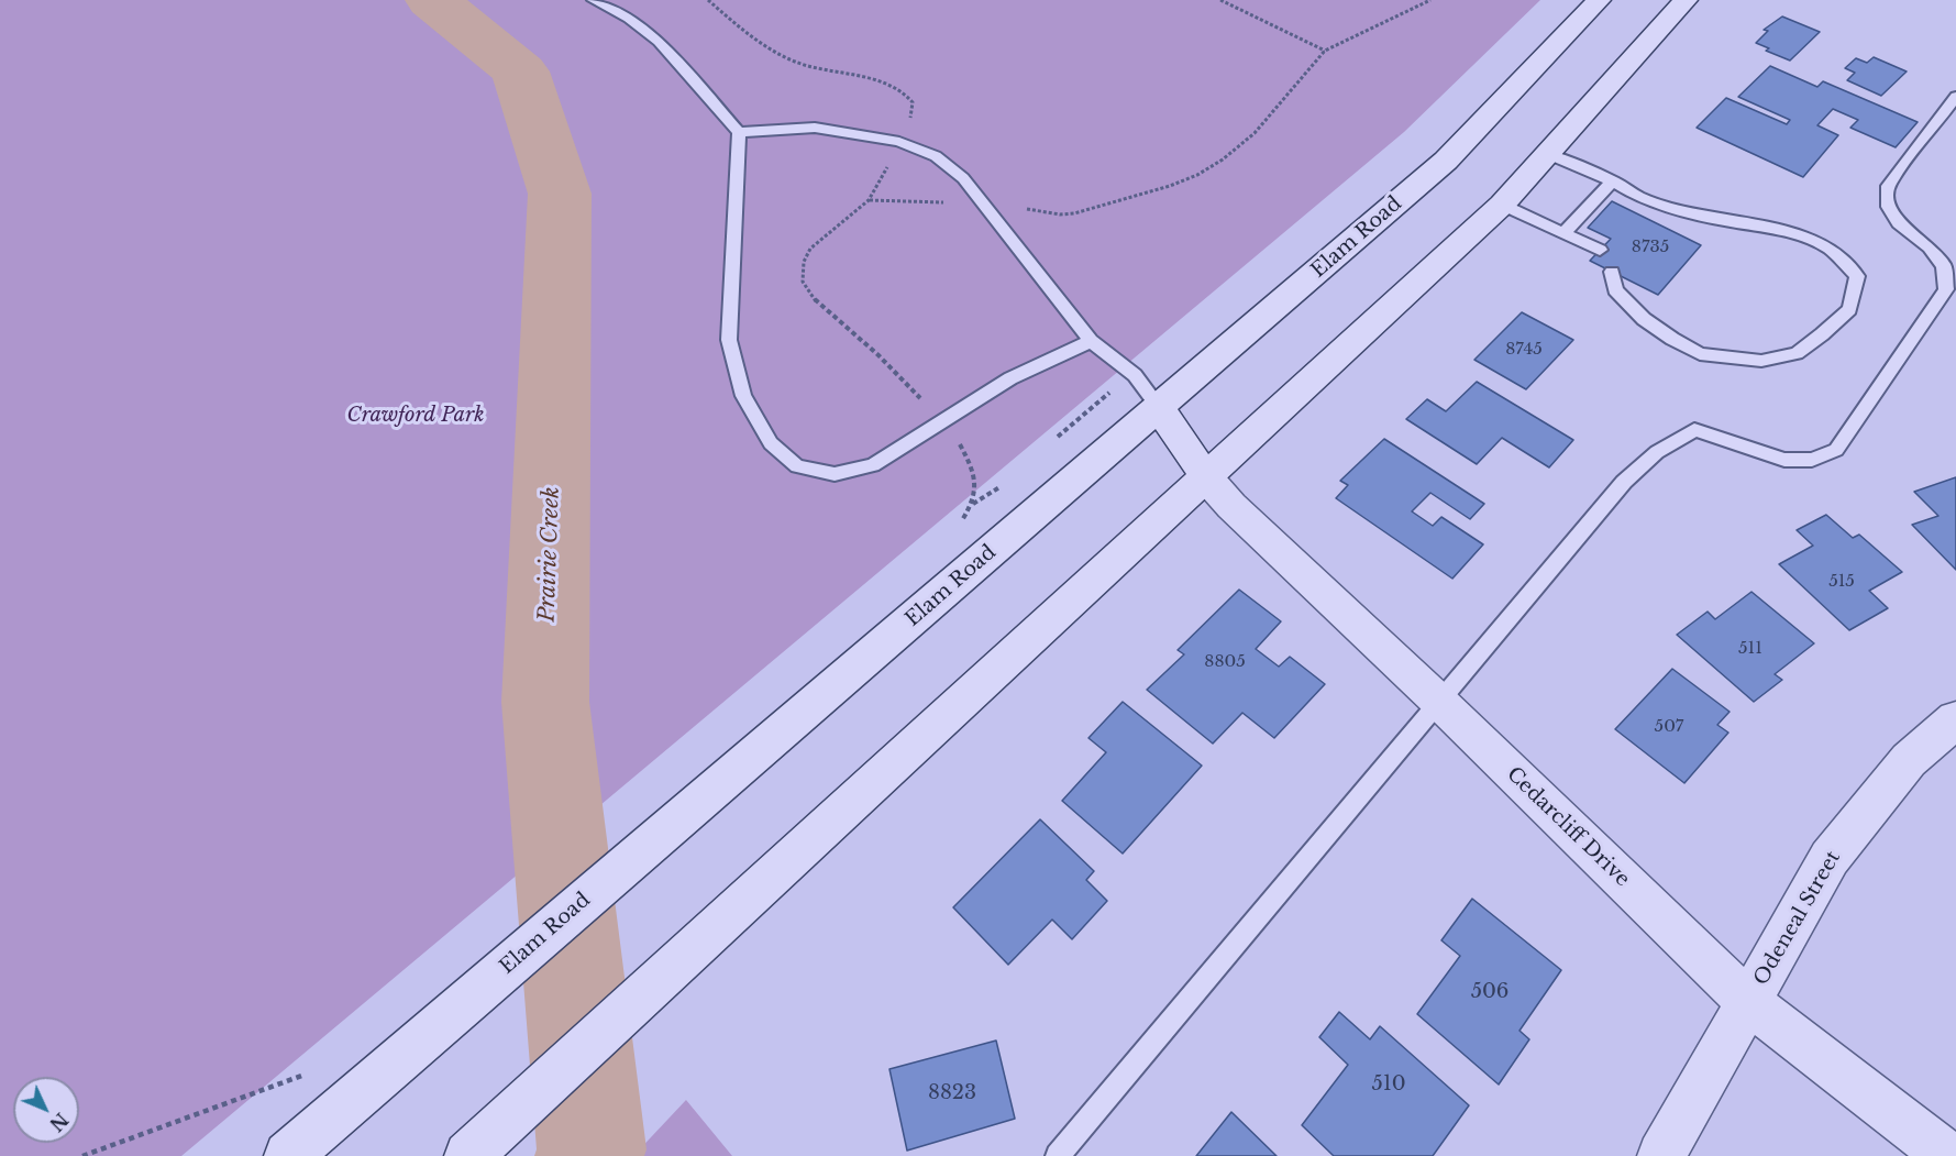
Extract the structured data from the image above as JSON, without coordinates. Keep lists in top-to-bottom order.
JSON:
{
  "streets": {
    "main road": ["Elam Road", "Cedarcliff Drive", "Odeneal Street"]
  },
  "crossings": [
    ["Elam Road", "Cedarcliff Drive"],
    ["Cedarcliff Drive", "Odeneal Street"]
  ],
  "water": ["Prairie Creek"],
  "parks": ["Crawford Park"],
  "house_numbers": [
    "8735",
    "8745",
    "515",
    "511",
    "8805",
    "507",
    "506",
    "510",
    "8823"
  ],
  "north": "bottom right"
}
